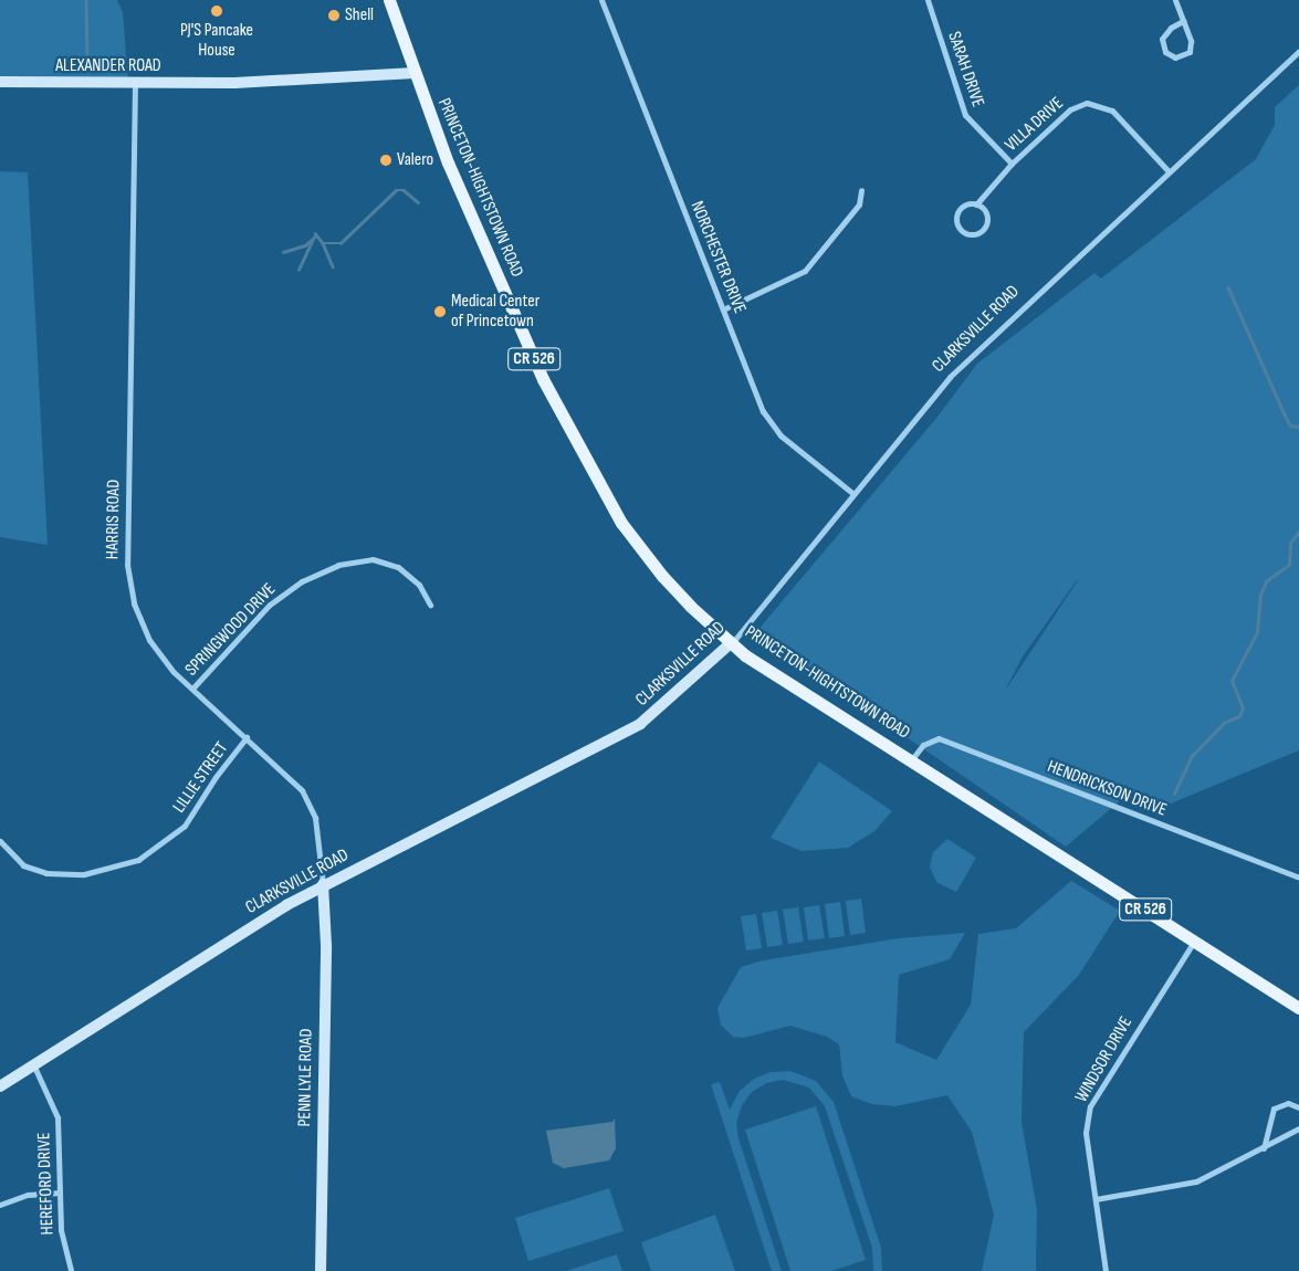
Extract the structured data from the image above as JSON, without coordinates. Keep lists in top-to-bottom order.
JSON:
{
  "streets": {
    "main road": ["PRINCETON-HIGHTSTOWN ROAD", "CR 526"],
    "street": [
      "ALEXANDER ROAD",
      "SARAH DRIVE",
      "VILLA DRIVE",
      "NORCHESTER DRIVE",
      "CLARKSVILLE ROAD",
      "HARRIS ROAD",
      "SPRINGWOOD DRIVE",
      "LILLIE STREET",
      "HENDRICKSON DRIVE",
      "WINDSOR DRIVE",
      "PENN LYLE ROAD",
      "HEREFORD DRIVE"
    ]
  },
  "crossings": [
    ["ALEXANDER ROAD", "PRINCETON-HIGHTSTOWN ROAD"],
    ["ALEXANDER ROAD", "HARRIS ROAD"],
    ["SARAH DRIVE", "VILLA DRIVE"],
    ["VILLA DRIVE", "CLARKSVILLE ROAD"],
    ["PRINCETON-HIGHTSTOWN ROAD", "CLARKSVILLE ROAD"],
    ["PRINCETON-HIGHTSTOWN ROAD", "HENDRICKSON DRIVE"],
    ["PRINCETON-HIGHTSTOWN ROAD", "WINDSOR DRIVE"],
    ["NORCHESTER DRIVE", "CLARKSVILLE ROAD"],
    ["CLARKSVILLE ROAD", "HARRIS ROAD"],
    ["CLARKSVILLE ROAD", "PENN LYLE ROAD"],
    ["CLARKSVILLE ROAD", "HEREFORD DRIVE"],
    ["HARRIS ROAD", "SPRINGWOOD DRIVE"],
    ["HARRIS ROAD", "LILLIE STREET"],
    ["HARRIS ROAD", "PENN LYLE ROAD"]
  ],
  "places": [
    "PJ'S Pancake House",
    "Shell",
    "Valero",
    "Medical Center of Princetown"
  ]
}
